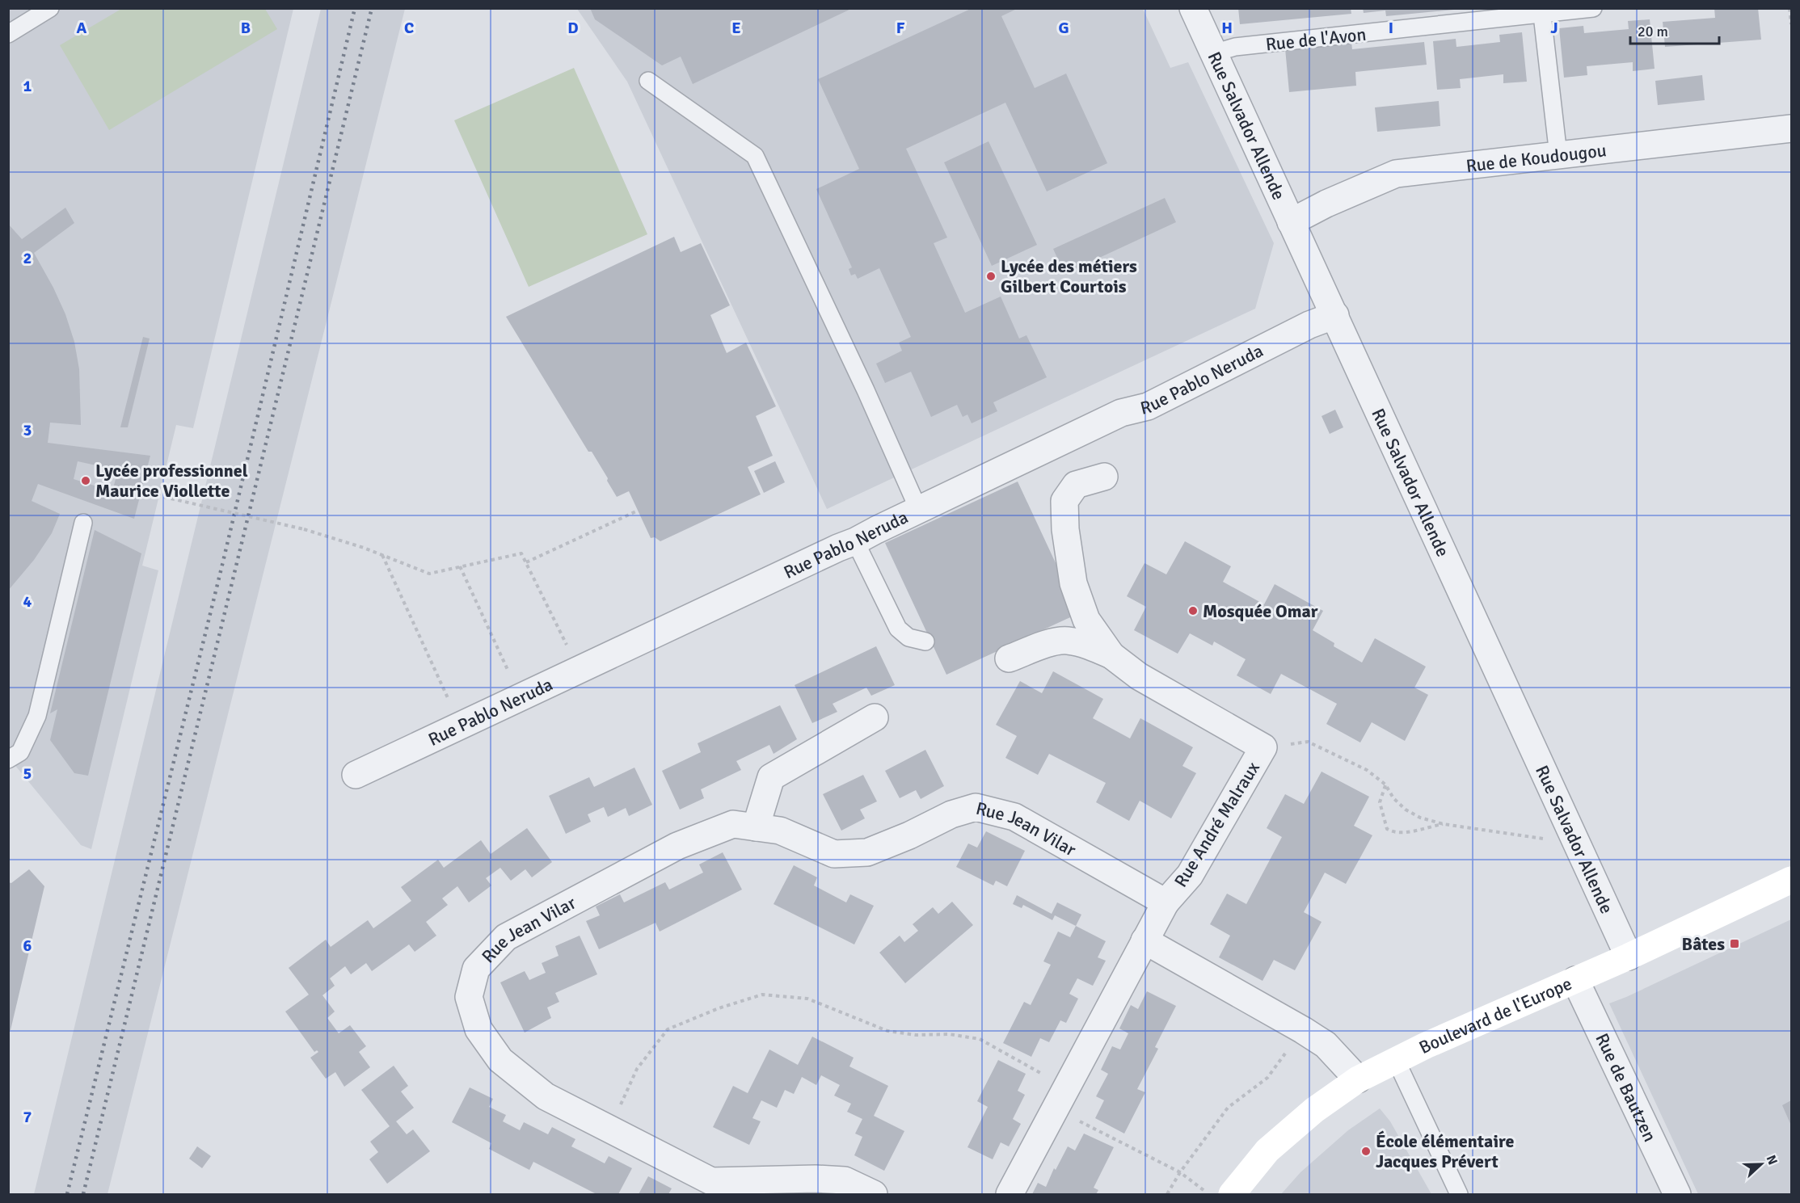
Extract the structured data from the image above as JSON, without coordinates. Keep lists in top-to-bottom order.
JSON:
{
  "streets": {
    "street": [
      "Rue Salvador Allende",
      "Rue de Koudougou",
      "Rue Pablo Neruda",
      "Rue André Malraux",
      "Rue Jean Vilar",
      "Boulevard de l'Europe",
      "Rue de Bautzen"
    ],
    "lane": ["Rue de l'Avon"]
  },
  "crossings": [
    ["Rue de l'Avon", "Rue Salvador Allende"],
    ["Rue Salvador Allende", "Rue de Koudougou"],
    ["Rue Salvador Allende", "Rue Pablo Neruda"],
    ["Rue Salvador Allende", "Boulevard de l'Europe"],
    ["Rue André Malraux", "Rue Jean Vilar"],
    ["Boulevard de l'Europe", "Rue de Bautzen"]
  ],
  "places": {
    "other": [
      "Lycée des métiers Gilbert Courtois",
      "Lycée professionnel Maurice Viollette",
      "Mosquée Omar",
      "École élémentaire Jacques Prévert"
    ],
    "transit": ["Bâtes"]
  },
  "scale_bar": "20 m",
  "north": "right",
  "grid": {
    "columns": [
      "A",
      "B",
      "C",
      "D",
      "E",
      "F",
      "G",
      "H",
      "I",
      "J"
    ],
    "rows": [
      "1",
      "2",
      "3",
      "4",
      "5",
      "6",
      "7"
    ]
  }
}
